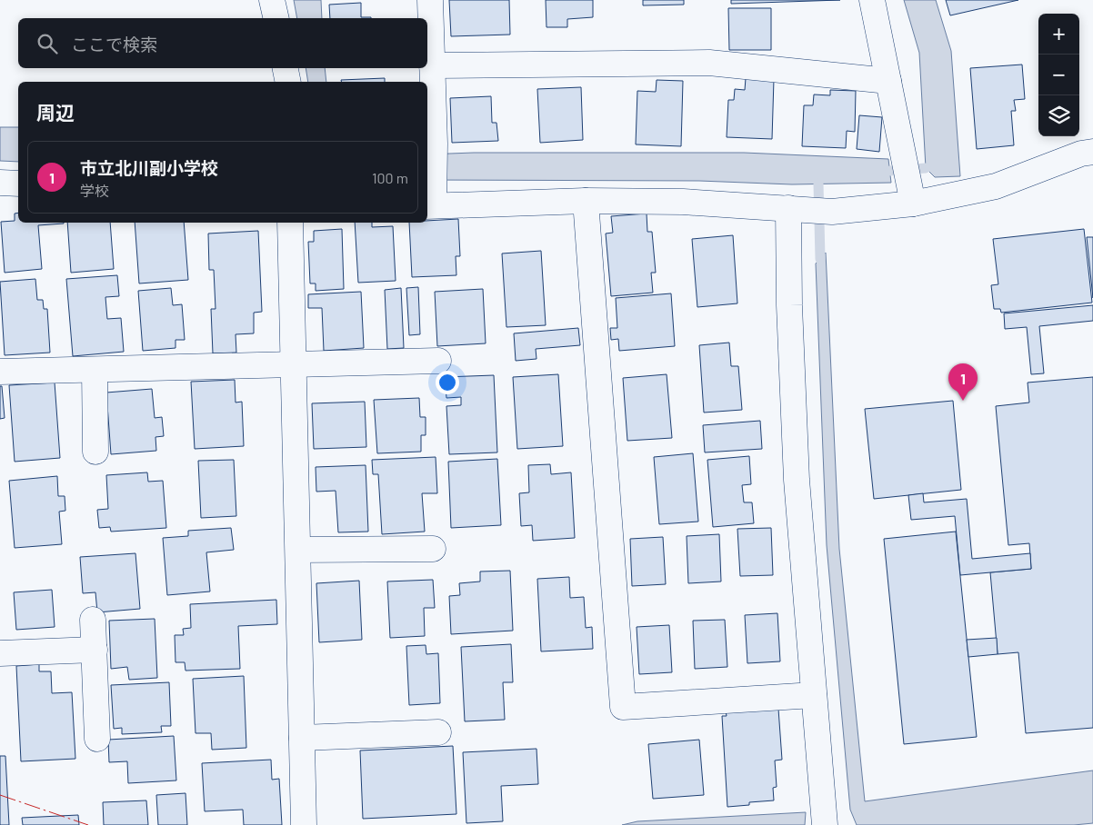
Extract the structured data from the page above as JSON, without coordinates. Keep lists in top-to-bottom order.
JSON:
{
  "page": {
    "map_buttons": ["+", "−"],
    "search": "ここで検索",
    "heading": "周辺",
    "list": [
      {
        "mark": "1",
        "name": "市立北川副小学校",
        "note": "学校",
        "value": "100 m"
      }
    ],
    "pins": "1"
  }
}
